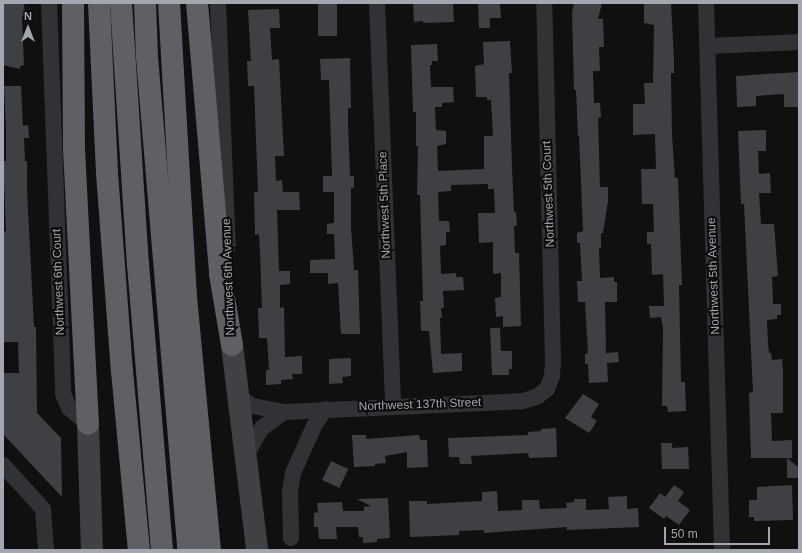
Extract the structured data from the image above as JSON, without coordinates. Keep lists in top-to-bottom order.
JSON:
{
  "streets": {
    "main road": ["Northwest 6th Avenue"],
    "street": [
      "Northwest 5th Court",
      "Northwest 5th Place",
      "Northwest 5th Avenue",
      "Northwest 6th Court",
      "Northwest 137th Street"
    ]
  },
  "crossings": [
    ["Northwest 5th Court", "Northwest 137th Street"],
    ["Northwest 5th Place", "Northwest 137th Street"],
    ["Northwest 6th Avenue", "Northwest 137th Street"]
  ],
  "scale_bar": "50 m",
  "north": "top"
}
